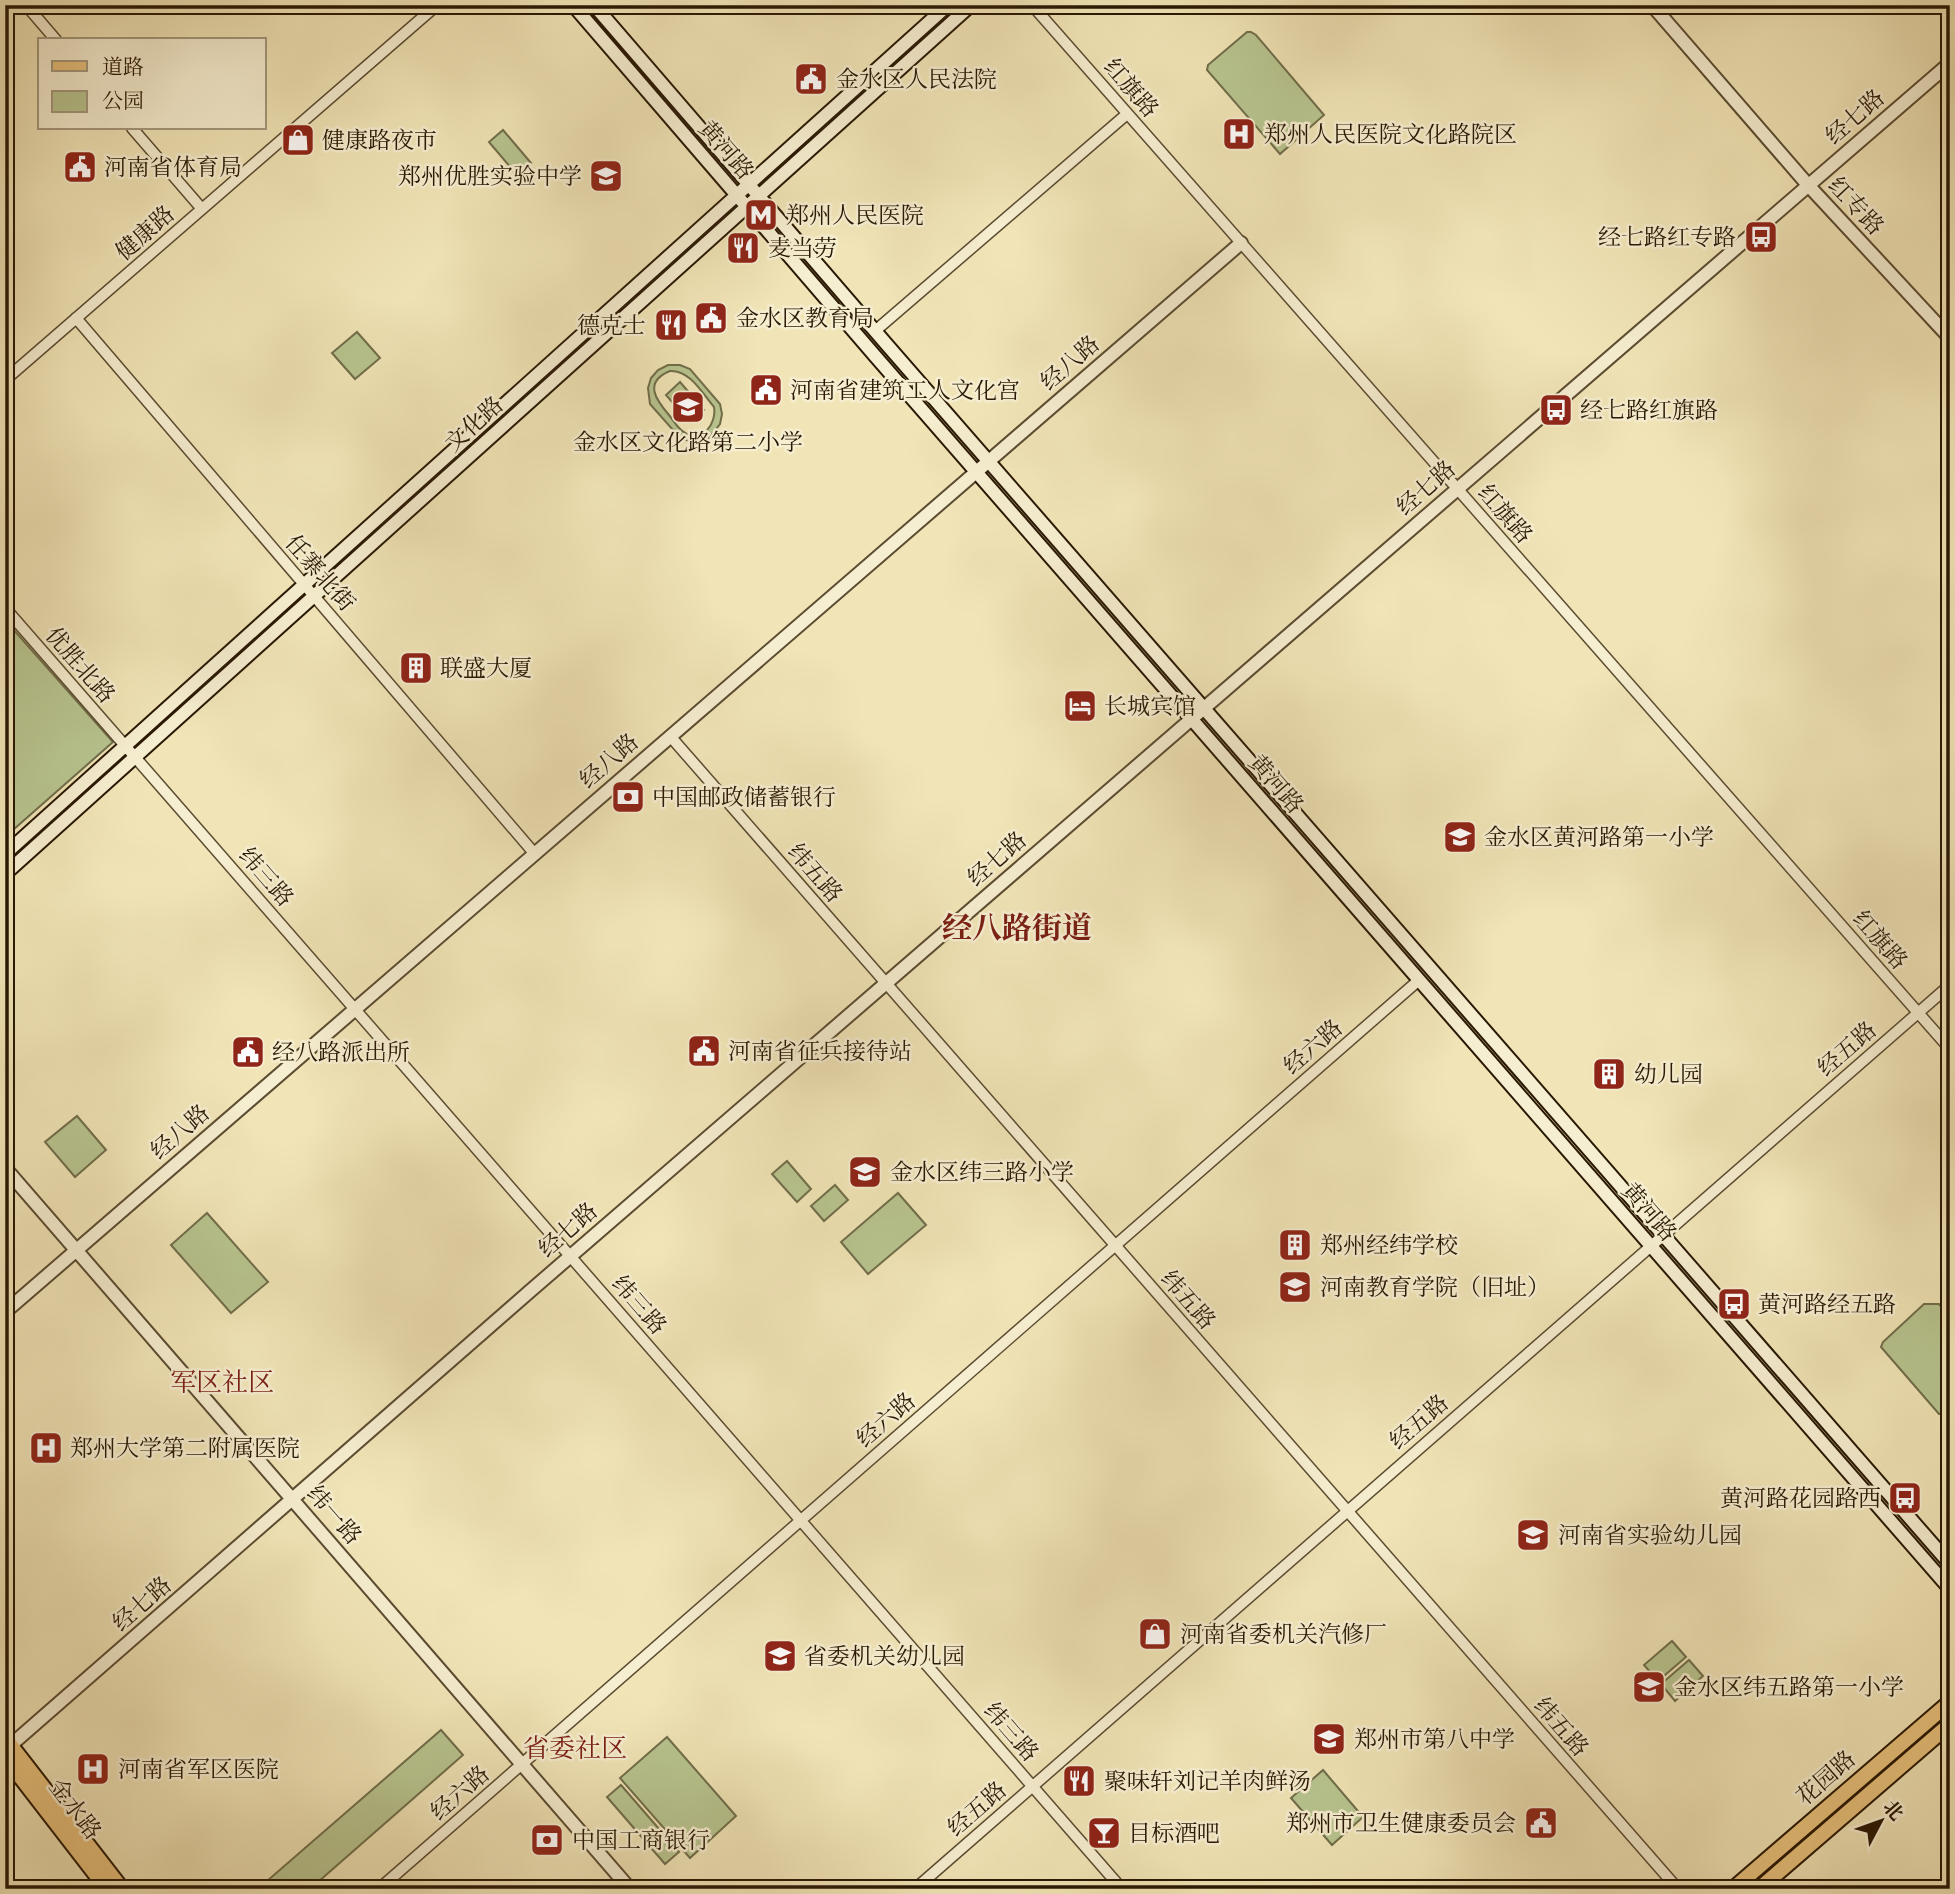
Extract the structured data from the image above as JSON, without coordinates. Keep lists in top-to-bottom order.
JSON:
{
  "streets": {
    "main road": [
      "经七路",
      "黄河路",
      "红专路",
      "经八路",
      "文化路",
      "纬一路",
      "花园路",
      "金水路"
    ],
    "street": [
      "红旗路",
      "健康路",
      "任寨北街",
      "优胜北路",
      "纬五路",
      "纬三路",
      "经六路",
      "经五路"
    ]
  },
  "crossings": [
    ["红旗路", "经七路"],
    ["红旗路", "经八路"],
    ["红旗路", "经五路"],
    ["经七路", "黄河路"],
    ["经七路", "红专路"],
    ["经七路", "纬五路"],
    ["经七路", "纬三路"],
    ["经七路", "纬一路"],
    ["经七路", "金水路"],
    ["黄河路", "经八路"],
    ["黄河路", "文化路"],
    ["黄河路", "经六路"],
    ["黄河路", "经五路"],
    ["健康路", "任寨北街"],
    ["经八路", "任寨北街"],
    ["经八路", "纬五路"],
    ["经八路", "纬三路"],
    ["经八路", "纬一路"],
    ["文化路", "任寨北街"],
    ["文化路", "优胜北路"],
    ["文化路", "纬三路"],
    ["优胜北路", "纬三路"],
    ["纬五路", "经六路"],
    ["纬五路", "经五路"],
    ["纬三路", "经六路"],
    ["纬三路", "经五路"],
    ["经六路", "纬一路"]
  ],
  "districts": ["经八路街道", "军区社区", "省委社区"],
  "places": {
    "public building": [
      "金水区人民法院",
      "河南省体育局",
      "金水区教育局",
      "河南省建筑工人文化宫",
      "河南省征兵接待站",
      "经八路派出所",
      "郑州市卫生健康委员会"
    ],
    "hospital": ["郑州人民医院文化路院区", "郑州大学第二附属医院", "河南省军区医院"],
    "shop": ["健康路夜市", "河南省委机关汽修厂"],
    "school or university": [
      "郑州优胜实验中学",
      "金水区文化路第二小学",
      "金水区黄河路第一小学",
      "金水区纬三路小学",
      "河南教育学院（旧址）",
      "河南省实验幼儿园",
      "省委机关幼儿园",
      "金水区纬五路第一小学",
      "郑州市第八中学"
    ],
    "metro station": ["郑州人民医院"],
    "bus stop": [
      "经七路红专路",
      "经七路红旗路",
      "黄河路经五路",
      "黄河路花园路西"
    ],
    "restaurant": ["麦当劳", "德克士", "聚味轩刘记羊肉鲜汤"],
    "building": ["联盛大厦", "幼儿园", "郑州经纬学校"],
    "hotel": ["长城宾馆"],
    "bank": ["中国邮政储蓄银行", "中国工商银行"],
    "bar": ["目标酒吧"]
  },
  "legend": ["道路", "公园"],
  "north": "top right"
}
